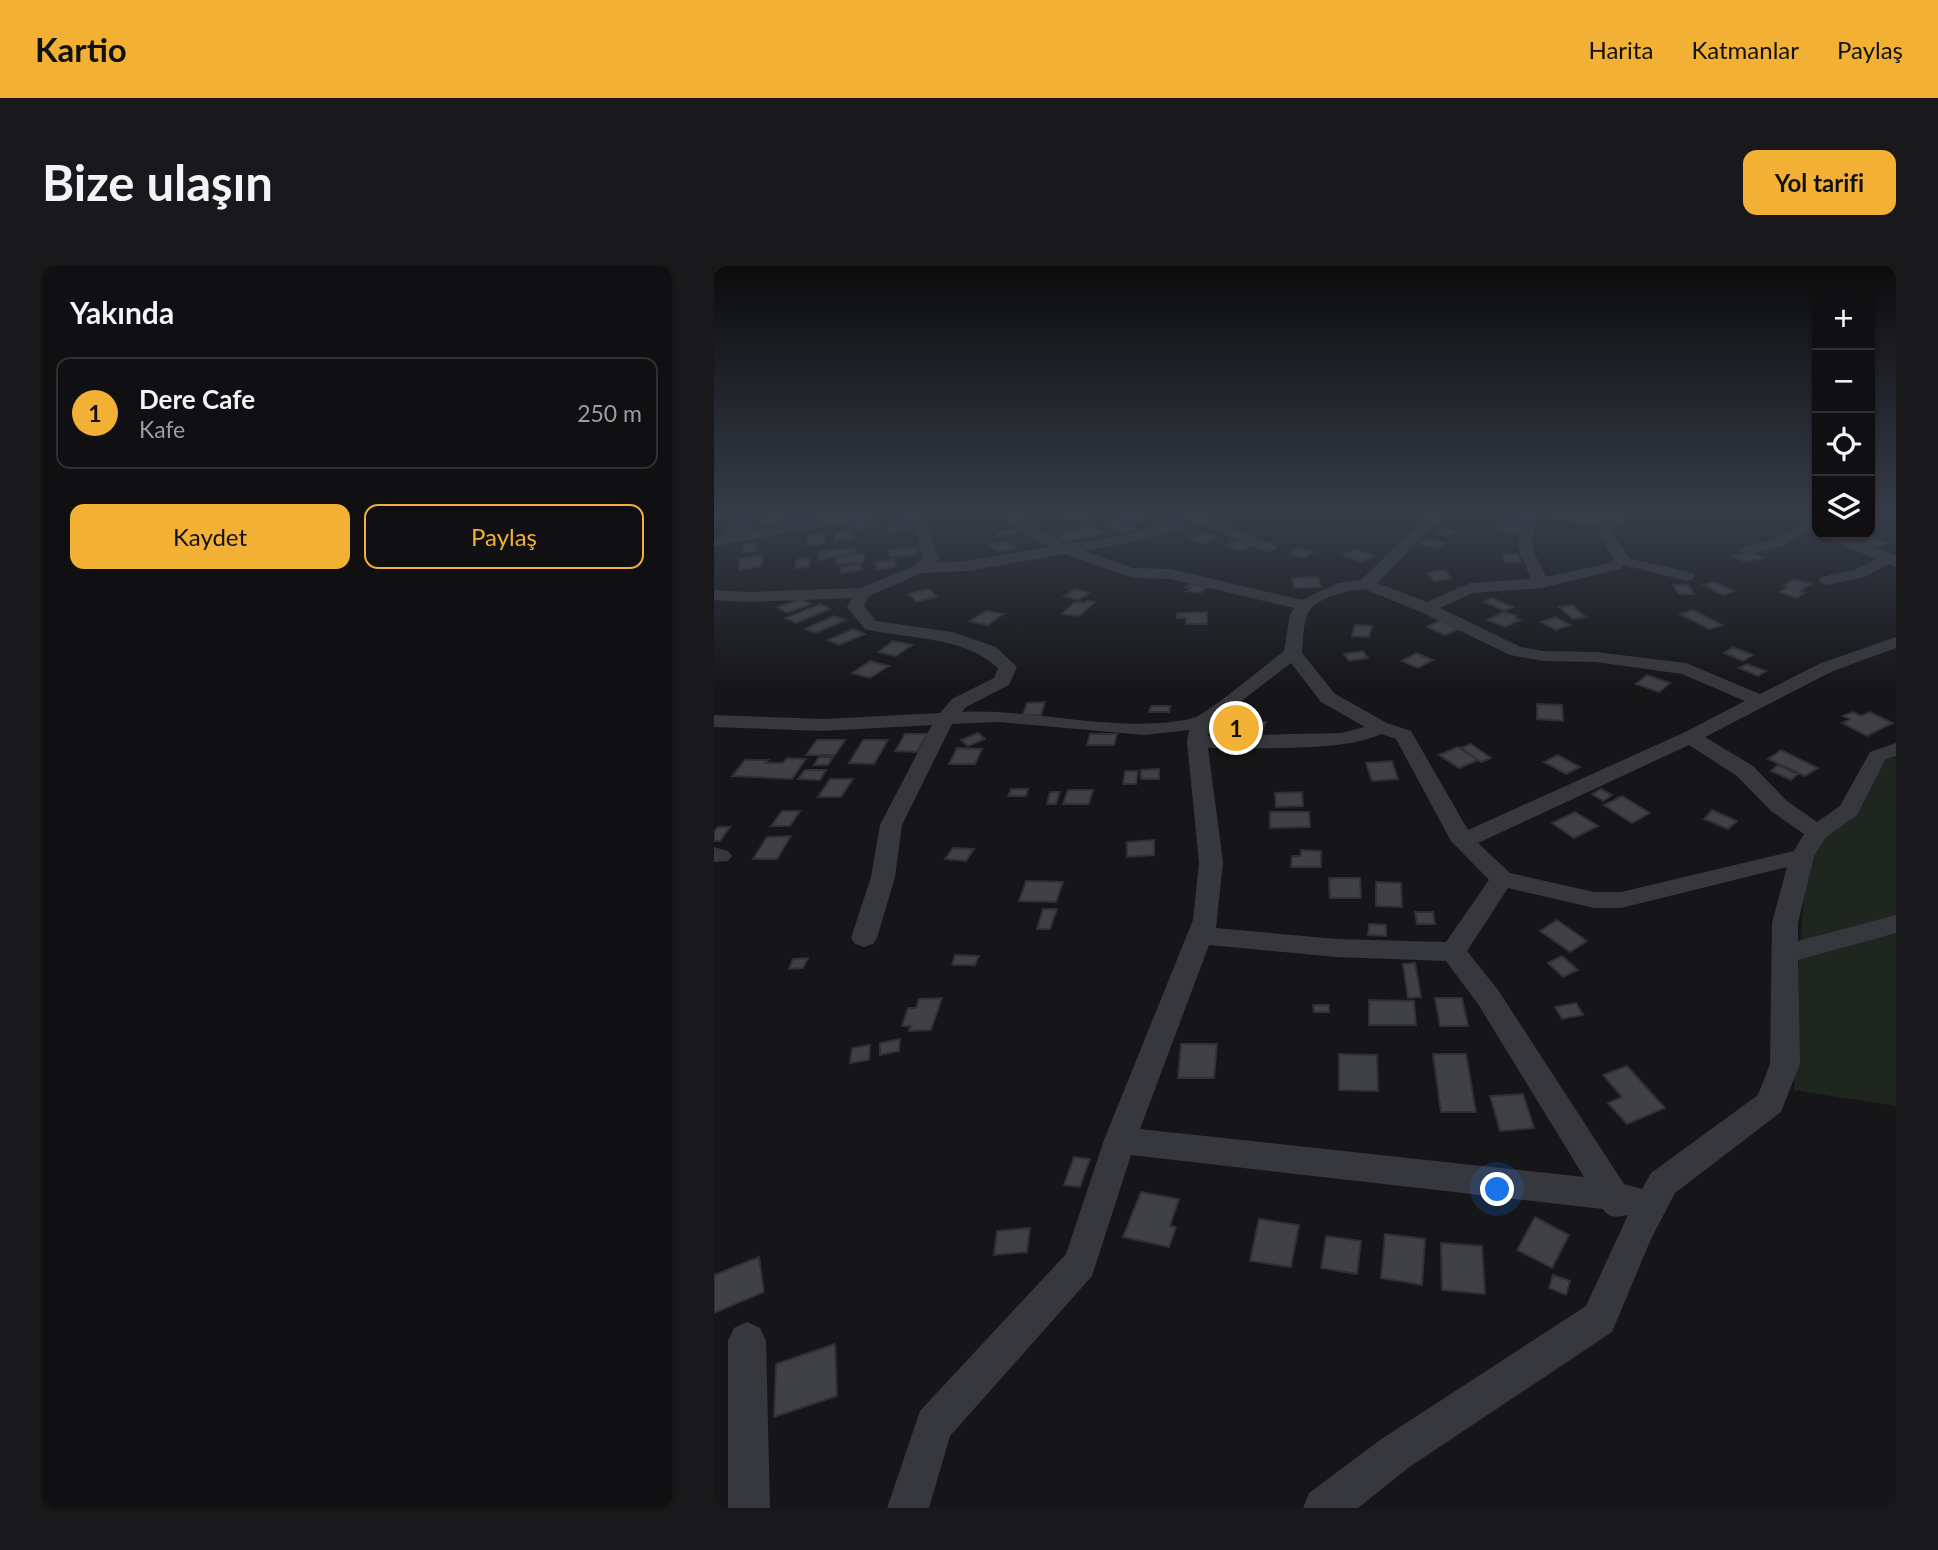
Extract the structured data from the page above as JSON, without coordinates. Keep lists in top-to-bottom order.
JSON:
{
  "page": {
    "header": "Kartio",
    "nav": ["Harita", "Katmanlar", "Paylaş"],
    "buttons": [
      "Yol tarifi",
      ["Kaydet", "Paylaş"]
    ],
    "title": "Bize ulaşın",
    "heading": "Yakında",
    "map_buttons": ["+", "−"],
    "list": [
      {
        "mark": "1",
        "name": "Dere Cafe",
        "note": "Kafe",
        "value": "250 m"
      }
    ],
    "pins": "1"
  }
}
